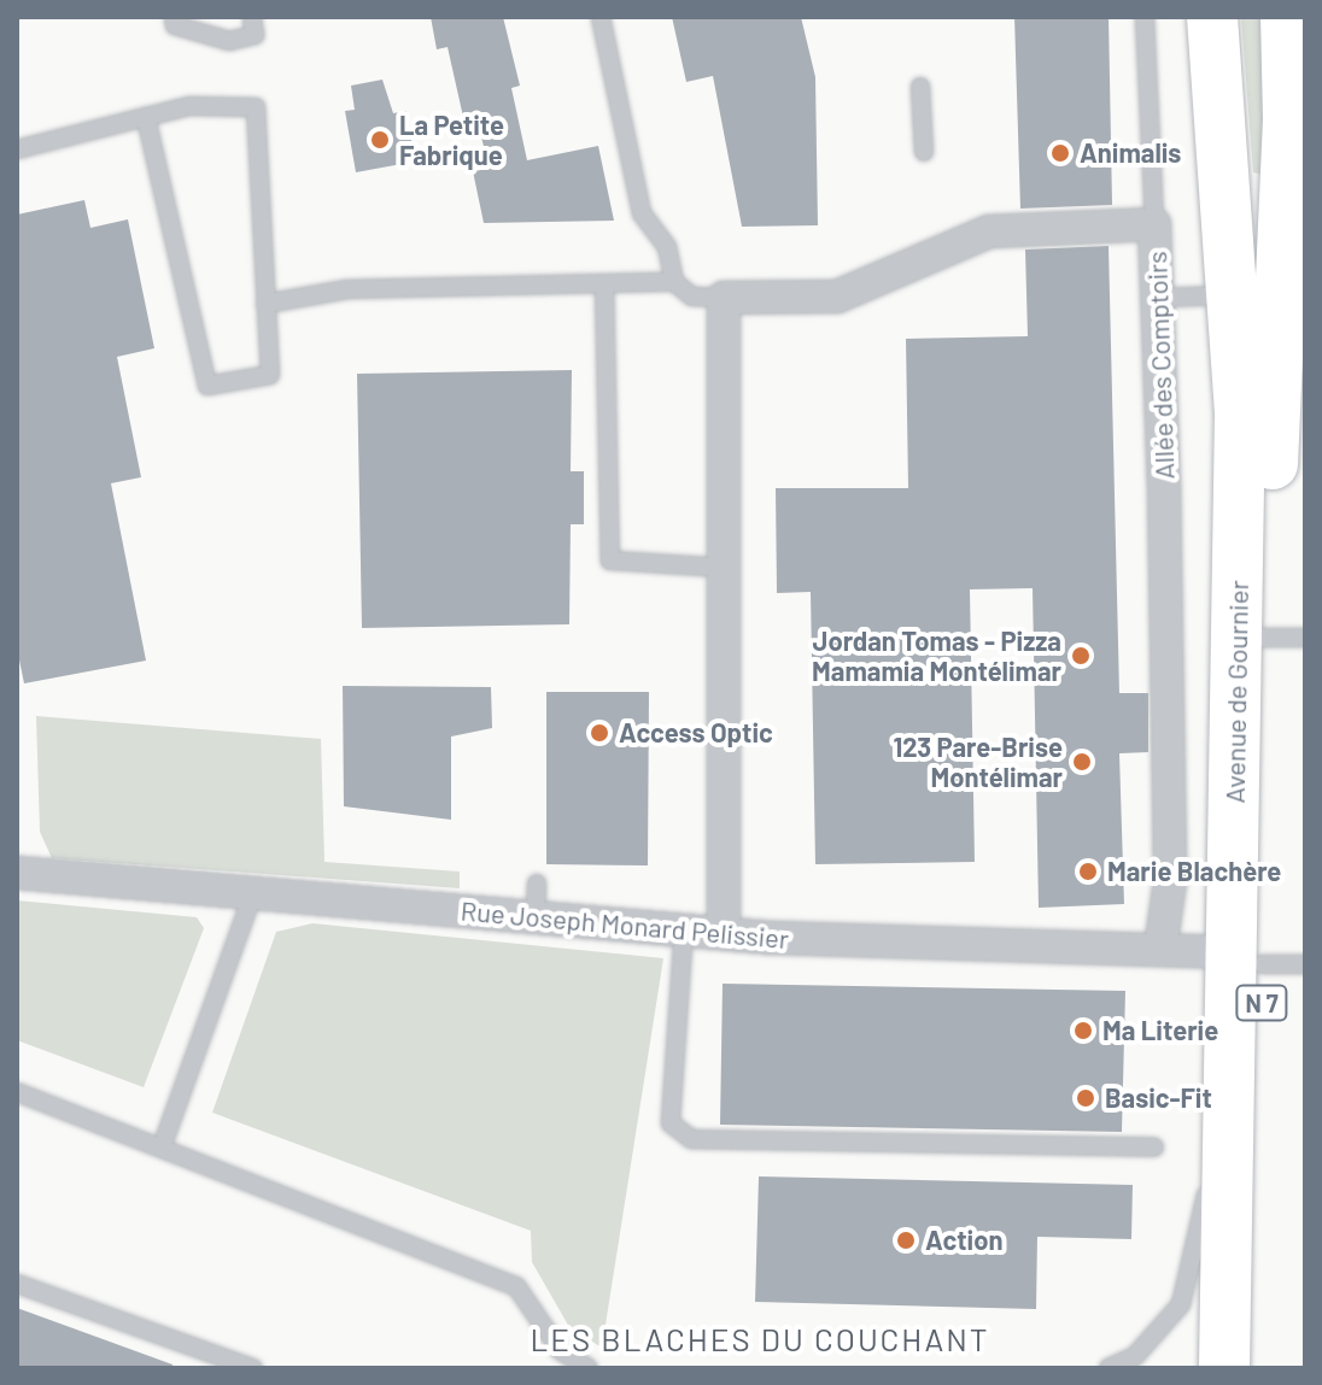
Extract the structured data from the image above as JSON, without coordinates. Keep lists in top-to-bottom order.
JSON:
{
  "streets": {
    "main road": ["Avenue de Gournier", "N 7"],
    "street": ["Allée des Comptoirs", "Rue Joseph Monard Pelissier"]
  },
  "crossings": [
    ["Allée des Comptoirs", "Rue Joseph Monard Pelissier"],
    ["Avenue de Gournier", "Rue Joseph Monard Pelissier"],
    ["Avenue de Gournier", "N 7"]
  ],
  "districts": ["LES BLACHES DU COUCHANT"],
  "places": [
    "La Petite Fabrique",
    "Animalis",
    "Jordan Tomas - Pizza Mamamia Montélimar",
    "Access Optic",
    "123 Pare-Brise Montélimar",
    "Marie Blachère",
    "Ma Literie",
    "Basic-Fit",
    "Action"
  ]
}
